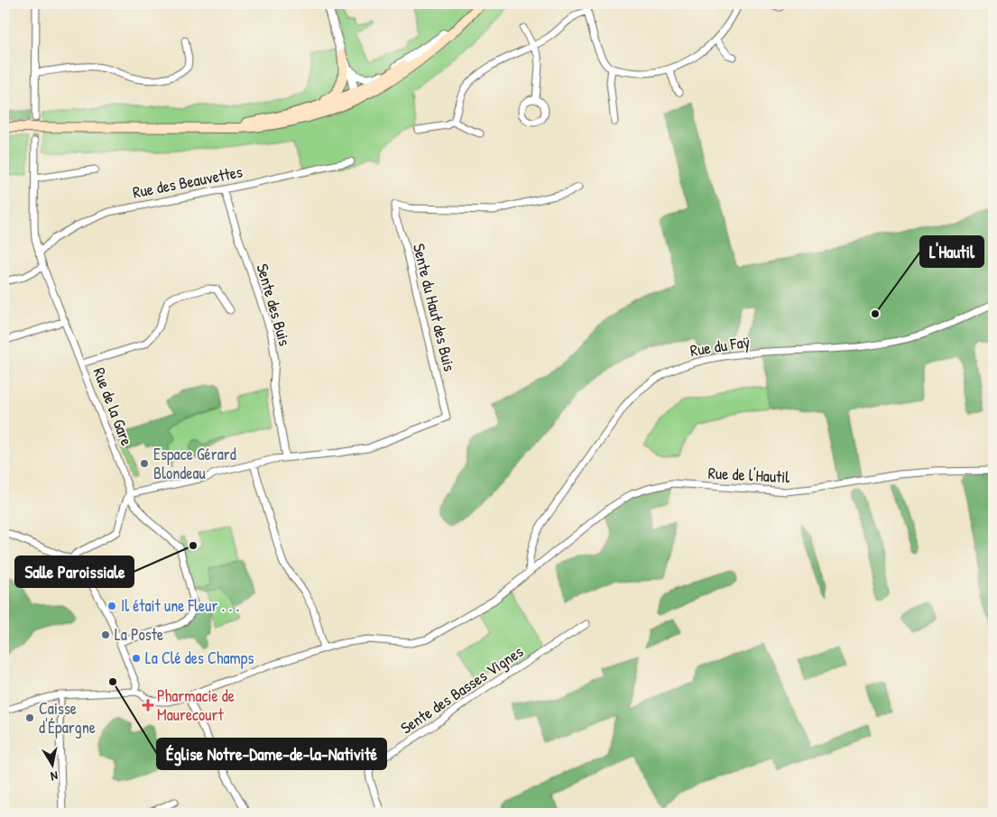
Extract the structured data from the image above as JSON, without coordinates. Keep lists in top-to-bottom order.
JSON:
{
  "streets": {
    "street": [
      "Rue des Beauvettes",
      "Sente des Buis",
      "Sente du Haut des Buis",
      "Rue du Faÿ",
      "Rue de la Gare",
      "Rue de l'Hautil",
      "Sente des Basses Vignes"
    ]
  },
  "crossings": [
    ["Rue des Beauvettes", "Sente des Buis"],
    ["Rue des Beauvettes", "Rue de la Gare"],
    ["Sente des Buis", "Sente du Haut des Buis"],
    ["Rue du Faÿ", "Rue de l'Hautil"]
  ],
  "places": {
    "other": [
      "L'Hautil",
      "Espace Gérard Blondeau",
      "Salle Paroissiale",
      "Il était une Fleur . . .",
      "La Poste",
      "La Clé des Champs",
      "Église Notre-Dame-de-la-Nativité",
      "Caisse d'Épargne"
    ],
    "health": ["Pharmacie de Maurecourt"]
  },
  "north": "bottom"
}
